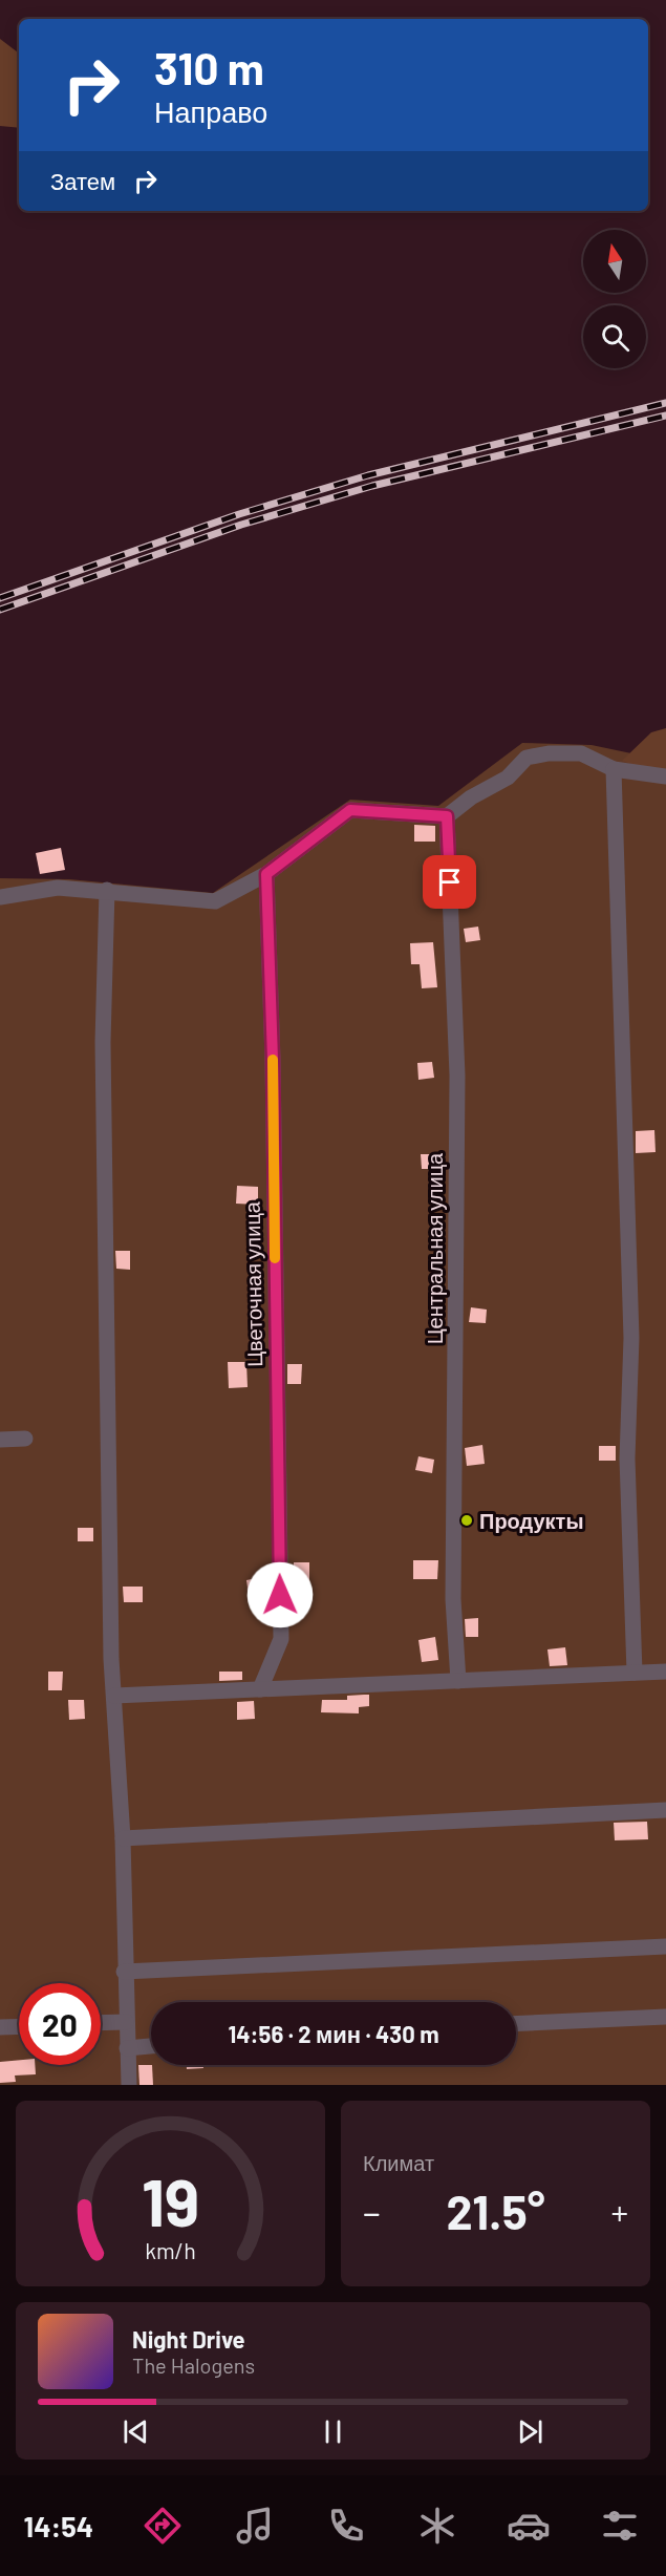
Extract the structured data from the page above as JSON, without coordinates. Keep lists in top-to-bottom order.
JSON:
{
  "streets": {
    "street": ["Центральная улица", "Цветочная улица"]
  },
  "places": ["Продукты"],
  "north": "top",
  "page": {
    "turn": ["310 m", "Направо"],
    "then": "Затем",
    "limit": "20",
    "trip": "14:56 · 2 мин · 430 m",
    "tile": "Климат",
    "heat": ["−", "21.5°", "+"],
    "song": ["Night Drive", "The Halogens"],
    "tabs": "14:54",
    "gauge": ["19", "km/h"]
  }
}
